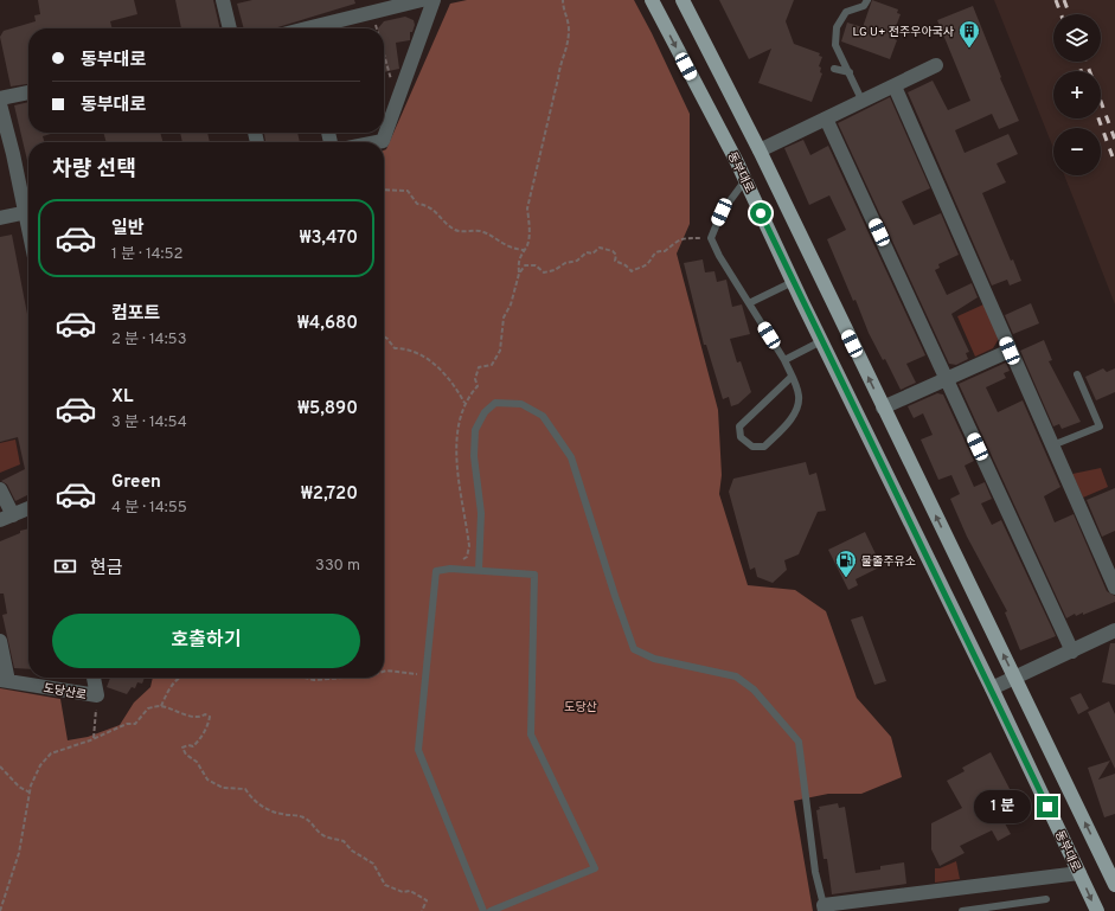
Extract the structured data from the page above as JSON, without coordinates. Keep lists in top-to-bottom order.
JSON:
{
  "streets": {
    "main road": ["동부대로"],
    "street": ["도당산로"]
  },
  "parks": ["도당산"],
  "places": {
    "building": ["LG U+ 전주우아국사"],
    "fuel station": ["물줄주유소"]
  },
  "page": {
    "map_buttons": ["+", "−"],
    "banner": ["동부대로", "동부대로"],
    "heading": "차량 선택",
    "list": [
      {
        "name": "일반",
        "note": "1 분 · 14:52",
        "value": "₩3,470"
      },
      {
        "name": "컴포트",
        "note": "2 분 · 14:53",
        "value": "₩4,680"
      },
      {
        "name": "XL",
        "note": "3 분 · 14:54",
        "value": "₩5,890"
      },
      {
        "name": "Green",
        "note": "4 분 · 14:55",
        "value": "₩2,720"
      }
    ],
    "pay": ["현금", "330 m"],
    "buttons": "호출하기",
    "bubble": "1 분"
  }
}
